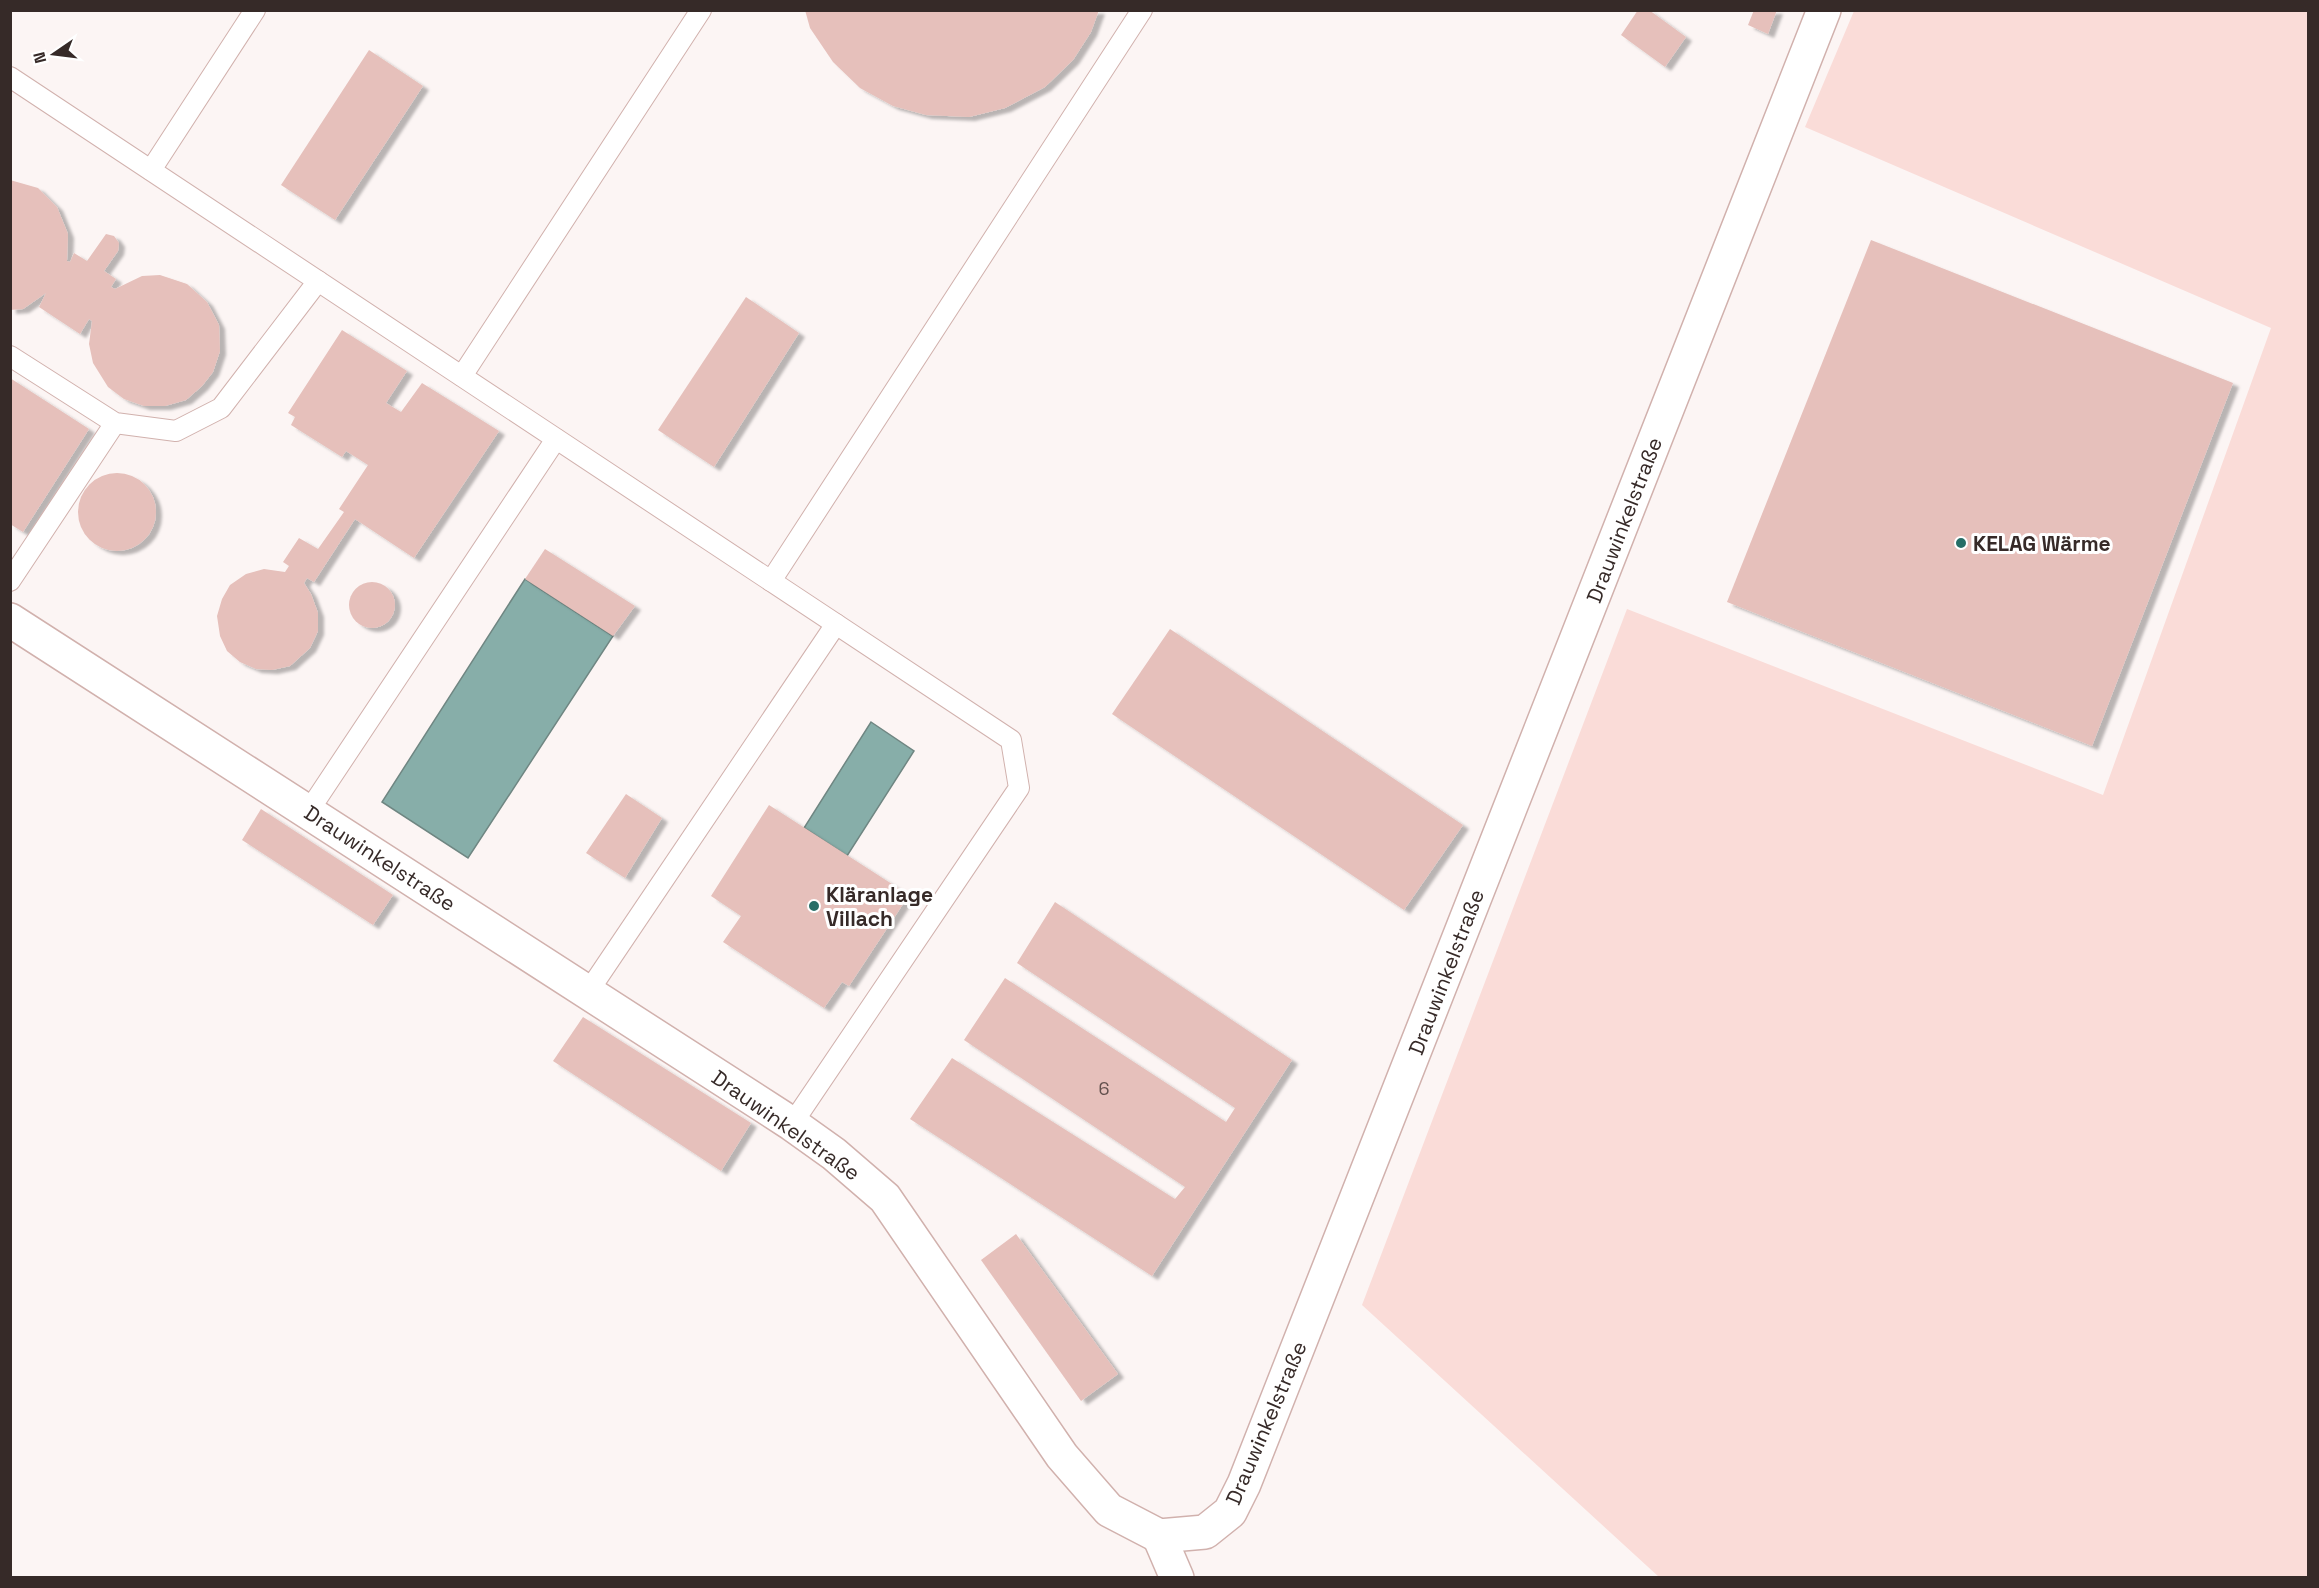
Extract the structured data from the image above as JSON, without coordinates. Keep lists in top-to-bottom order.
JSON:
{
  "streets": {
    "street": ["Drauwinkelstraße"]
  },
  "places": ["KELAG Wärme", "Kläranlage Villach"],
  "house_numbers": ["6"],
  "north": "left"
}
